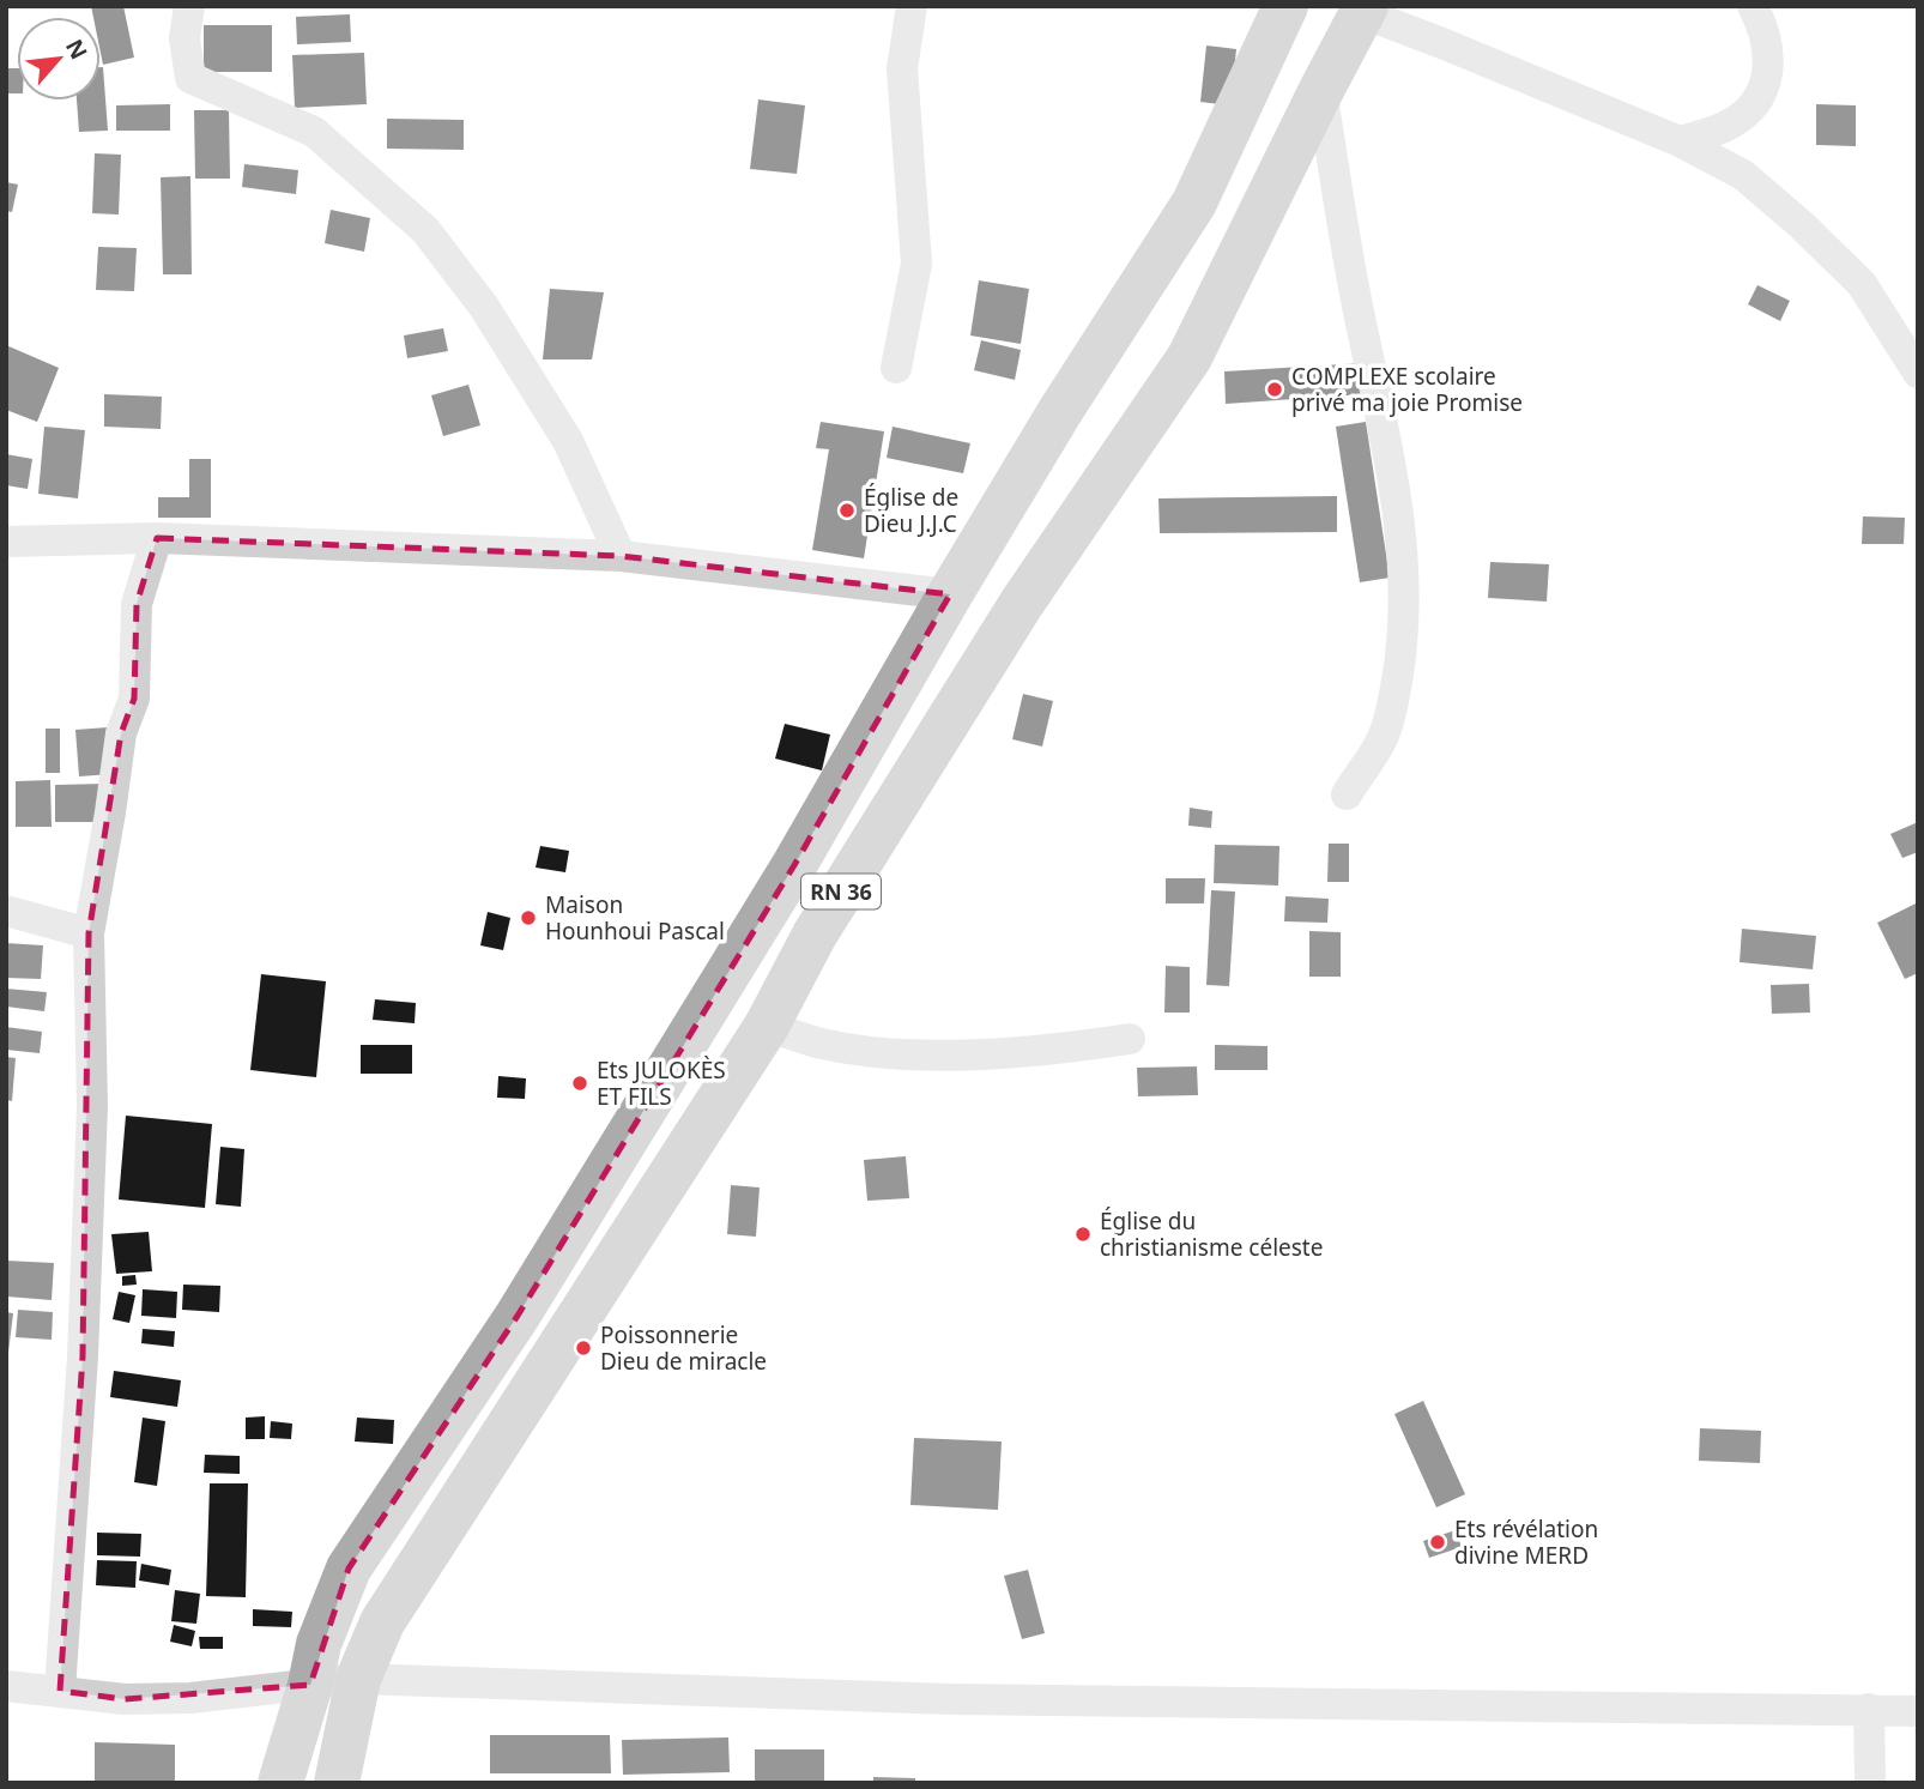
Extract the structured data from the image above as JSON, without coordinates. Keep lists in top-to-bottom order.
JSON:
{
  "streets": {
    "main road": ["RN 36"]
  },
  "places": [
    "COMPLEXE scolaire privé ma joie Promise",
    "Église de Dieu J.J.C",
    "Maison Hounhoui Pascal",
    "Ets JULOKÈS ET FILS",
    "Église du christianisme céleste",
    "Poissonnerie Dieu de miracle",
    "Ets révélation divine MERD"
  ],
  "north": "top right"
}
